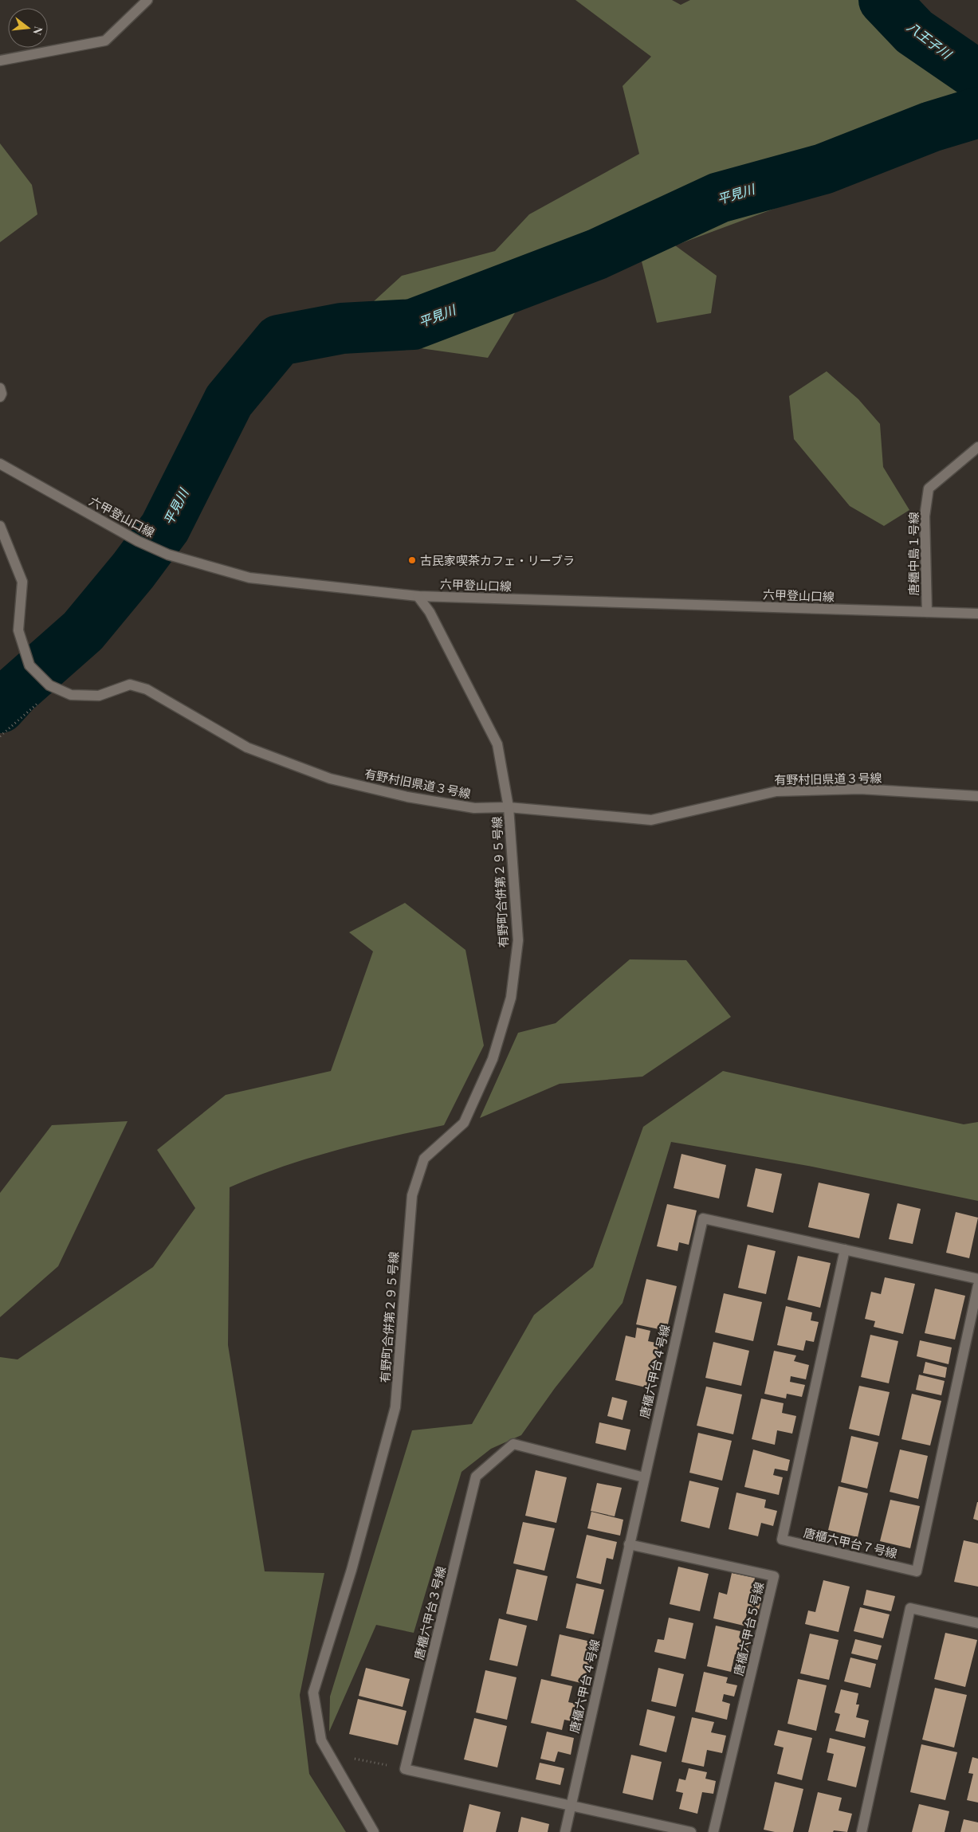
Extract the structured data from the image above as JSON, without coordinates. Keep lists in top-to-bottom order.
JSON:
{
  "streets": {
    "street": [
      "六甲登山口線",
      "唐櫃中島１号線",
      "有野村旧県道３号線",
      "有野町合併第２９５号線",
      "唐櫃六甲台４号線",
      "唐櫃六甲台７号線",
      "唐櫃六甲台３号線",
      "唐櫃六甲台５号線"
    ]
  },
  "crossings": [
    ["六甲登山口線", "唐櫃中島１号線"],
    ["六甲登山口線", "有野町合併第２９５号線"],
    ["有野村旧県道３号線", "有野町合併第２９５号線"],
    ["唐櫃六甲台４号線", "唐櫃六甲台７号線"],
    ["唐櫃六甲台４号線", "唐櫃六甲台３号線"],
    ["唐櫃六甲台４号線", "唐櫃六甲台５号線"]
  ],
  "water": ["八王子川", "平見川"],
  "places": ["古民家喫茶カフェ・リーブラ"],
  "north": "right"
}
